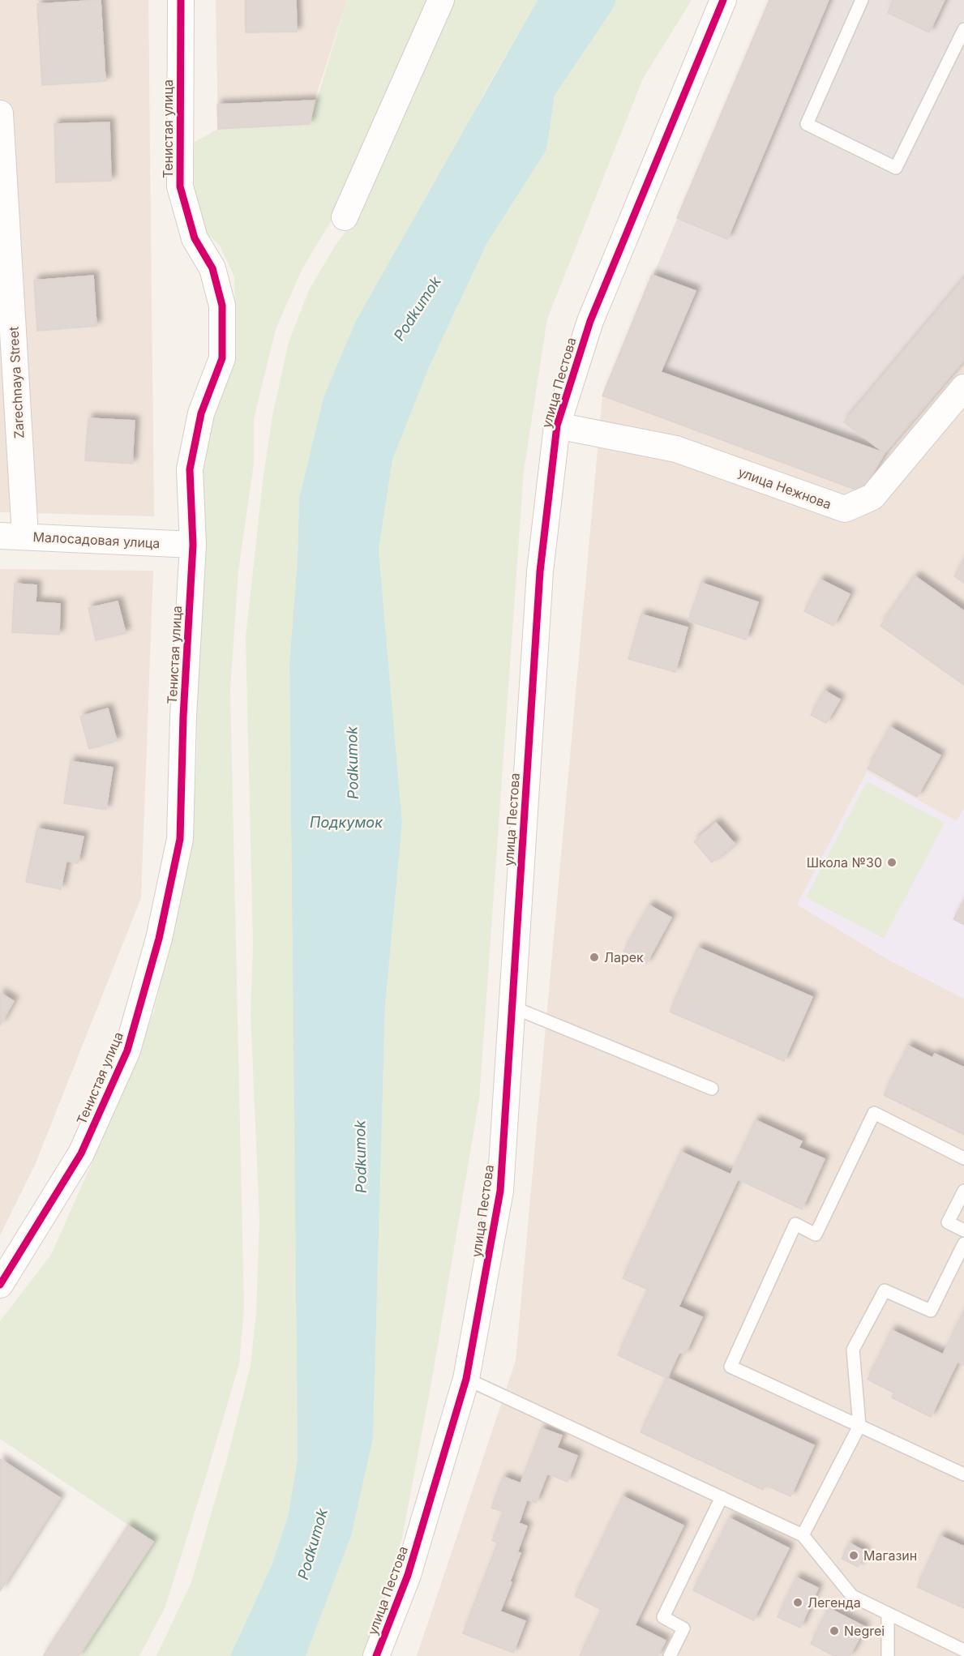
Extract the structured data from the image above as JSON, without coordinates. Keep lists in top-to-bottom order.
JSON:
{
  "streets": {
    "street": [
      "Тенистая улица",
      "Zarechnaya Street",
      "улица Пестова",
      "улица Нежнова",
      "Малосадовая улица"
    ]
  },
  "crossings": [
    ["Тенистая улица", "Малосадовая улица"],
    ["Zarechnaya Street", "Малосадовая улица"],
    ["улица Пестова", "улица Нежнова"]
  ],
  "water": ["Podkumok", "Подкумок"],
  "places": [
    "Школа №30",
    "Ларек",
    "Магазин",
    "Легенда",
    "Negrei"
  ]
}
